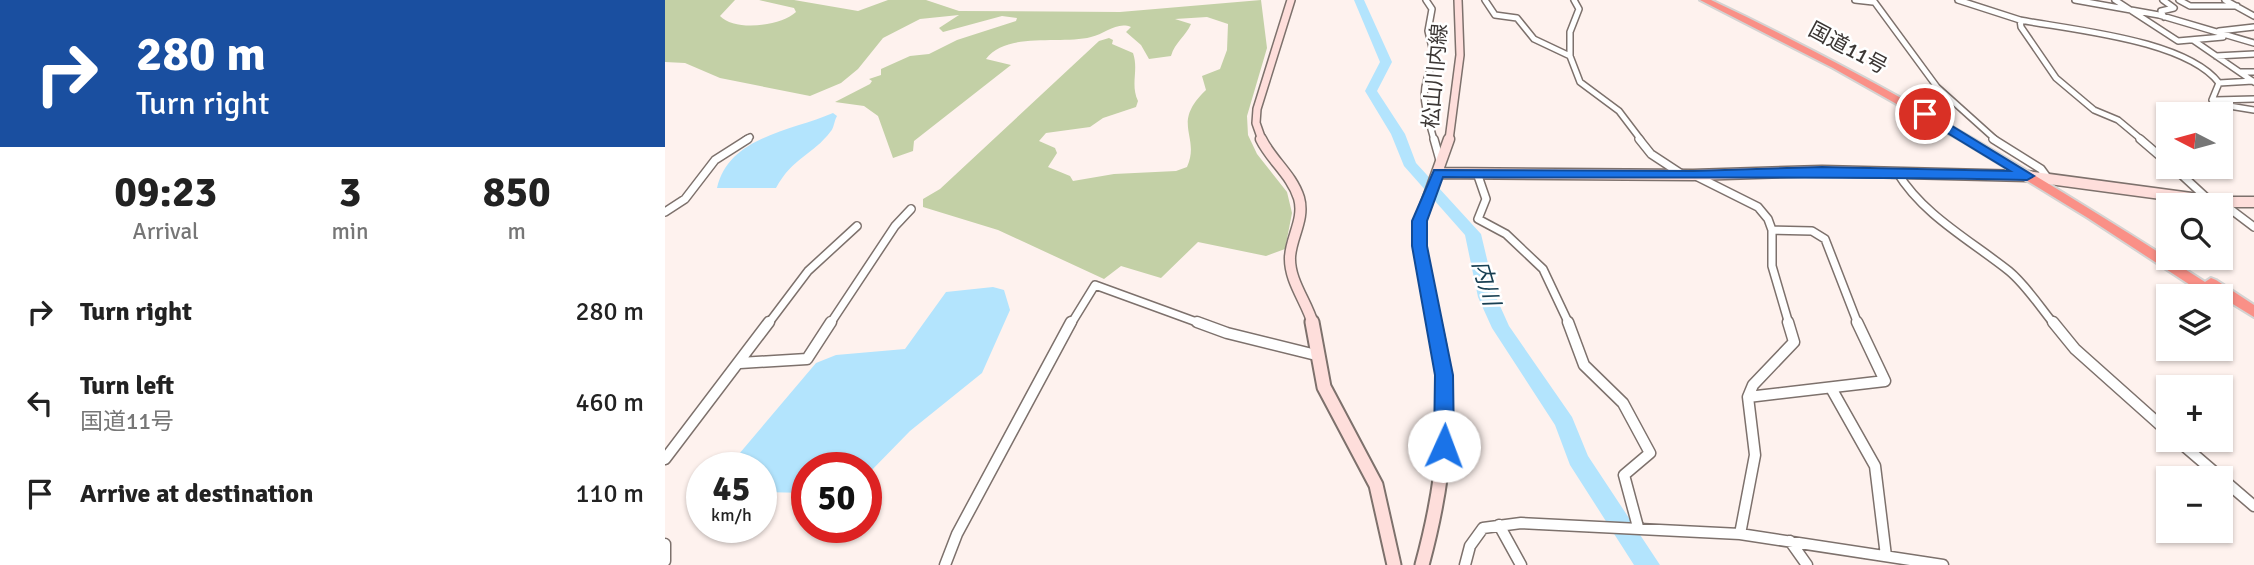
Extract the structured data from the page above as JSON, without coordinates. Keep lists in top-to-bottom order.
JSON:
{
  "streets": {
    "highway": ["国道11号"],
    "street": ["松山川内線"]
  },
  "water": ["内川"],
  "north": "left",
  "page": {
    "turn": ["280 m", "Turn right"],
    "map_buttons": ["+", "−"],
    "eta": [
      "09:23",
      "Arrival",
      "3",
      "min",
      "850",
      "m"
    ],
    "list": [
      {
        "name": "Turn right",
        "value": "280 m"
      },
      {
        "name": "Turn left",
        "note": "国道11号",
        "value": "460 m"
      },
      {
        "name": "Arrive at destination",
        "value": "110 m"
      }
    ],
    "speed": "45 km/h",
    "limit": "50"
  }
}
